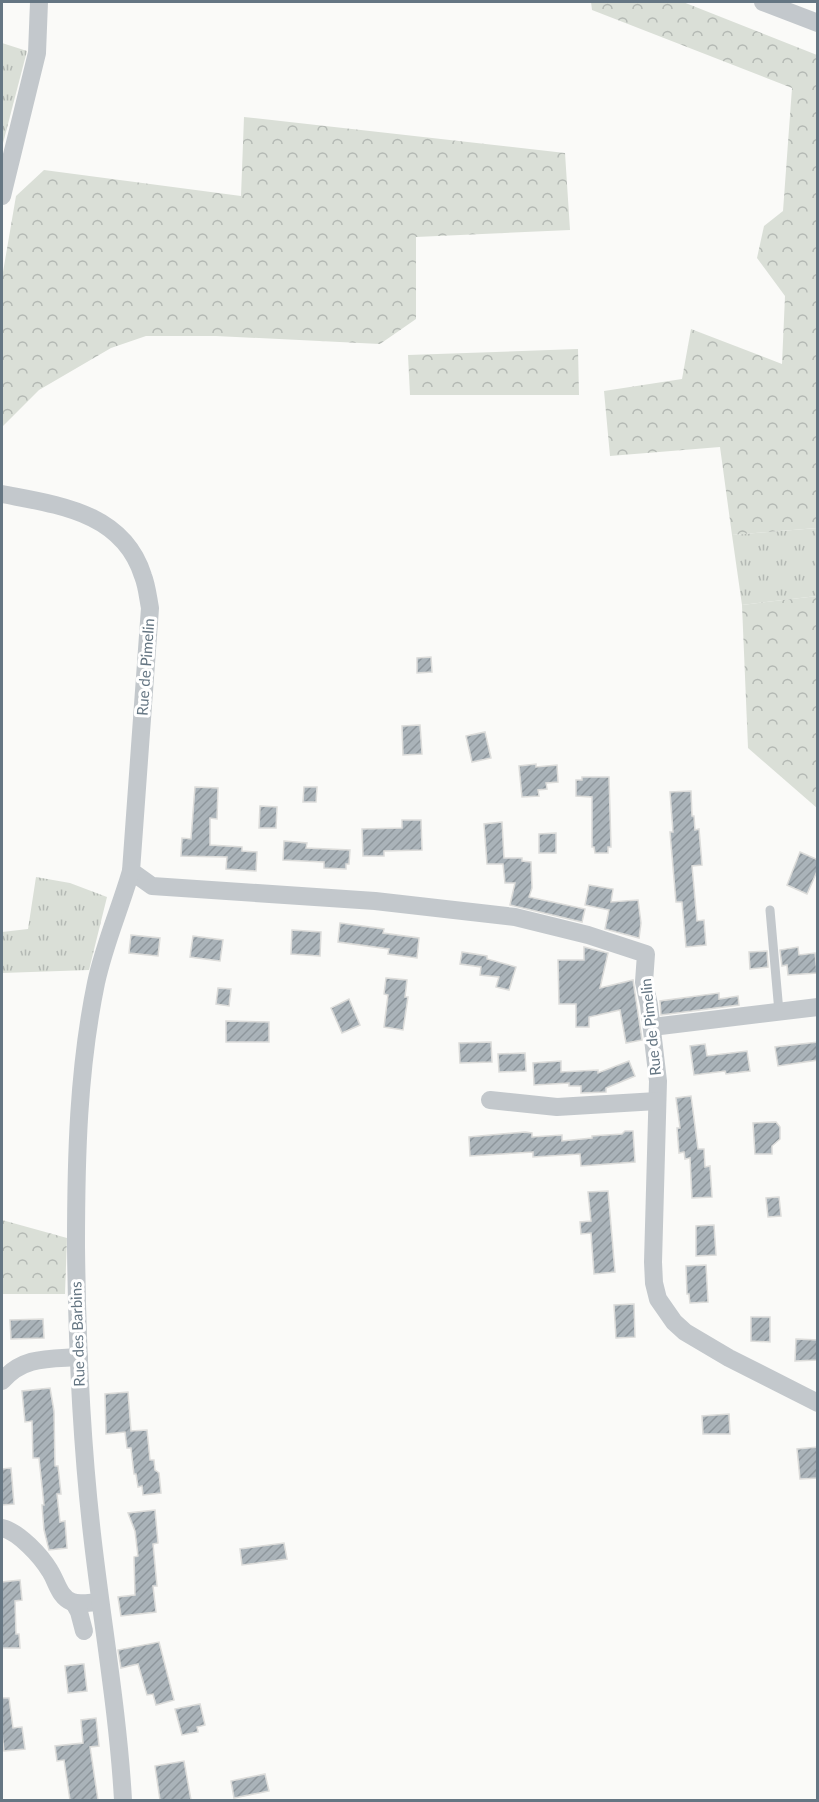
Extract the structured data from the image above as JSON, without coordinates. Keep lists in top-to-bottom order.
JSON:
{
  "streets": {
    "street": ["Rue de Pimelin", "Rue des Barbins"]
  },
  "crossings": [
    ["Rue de Pimelin", "Rue des Barbins"]
  ]
}
